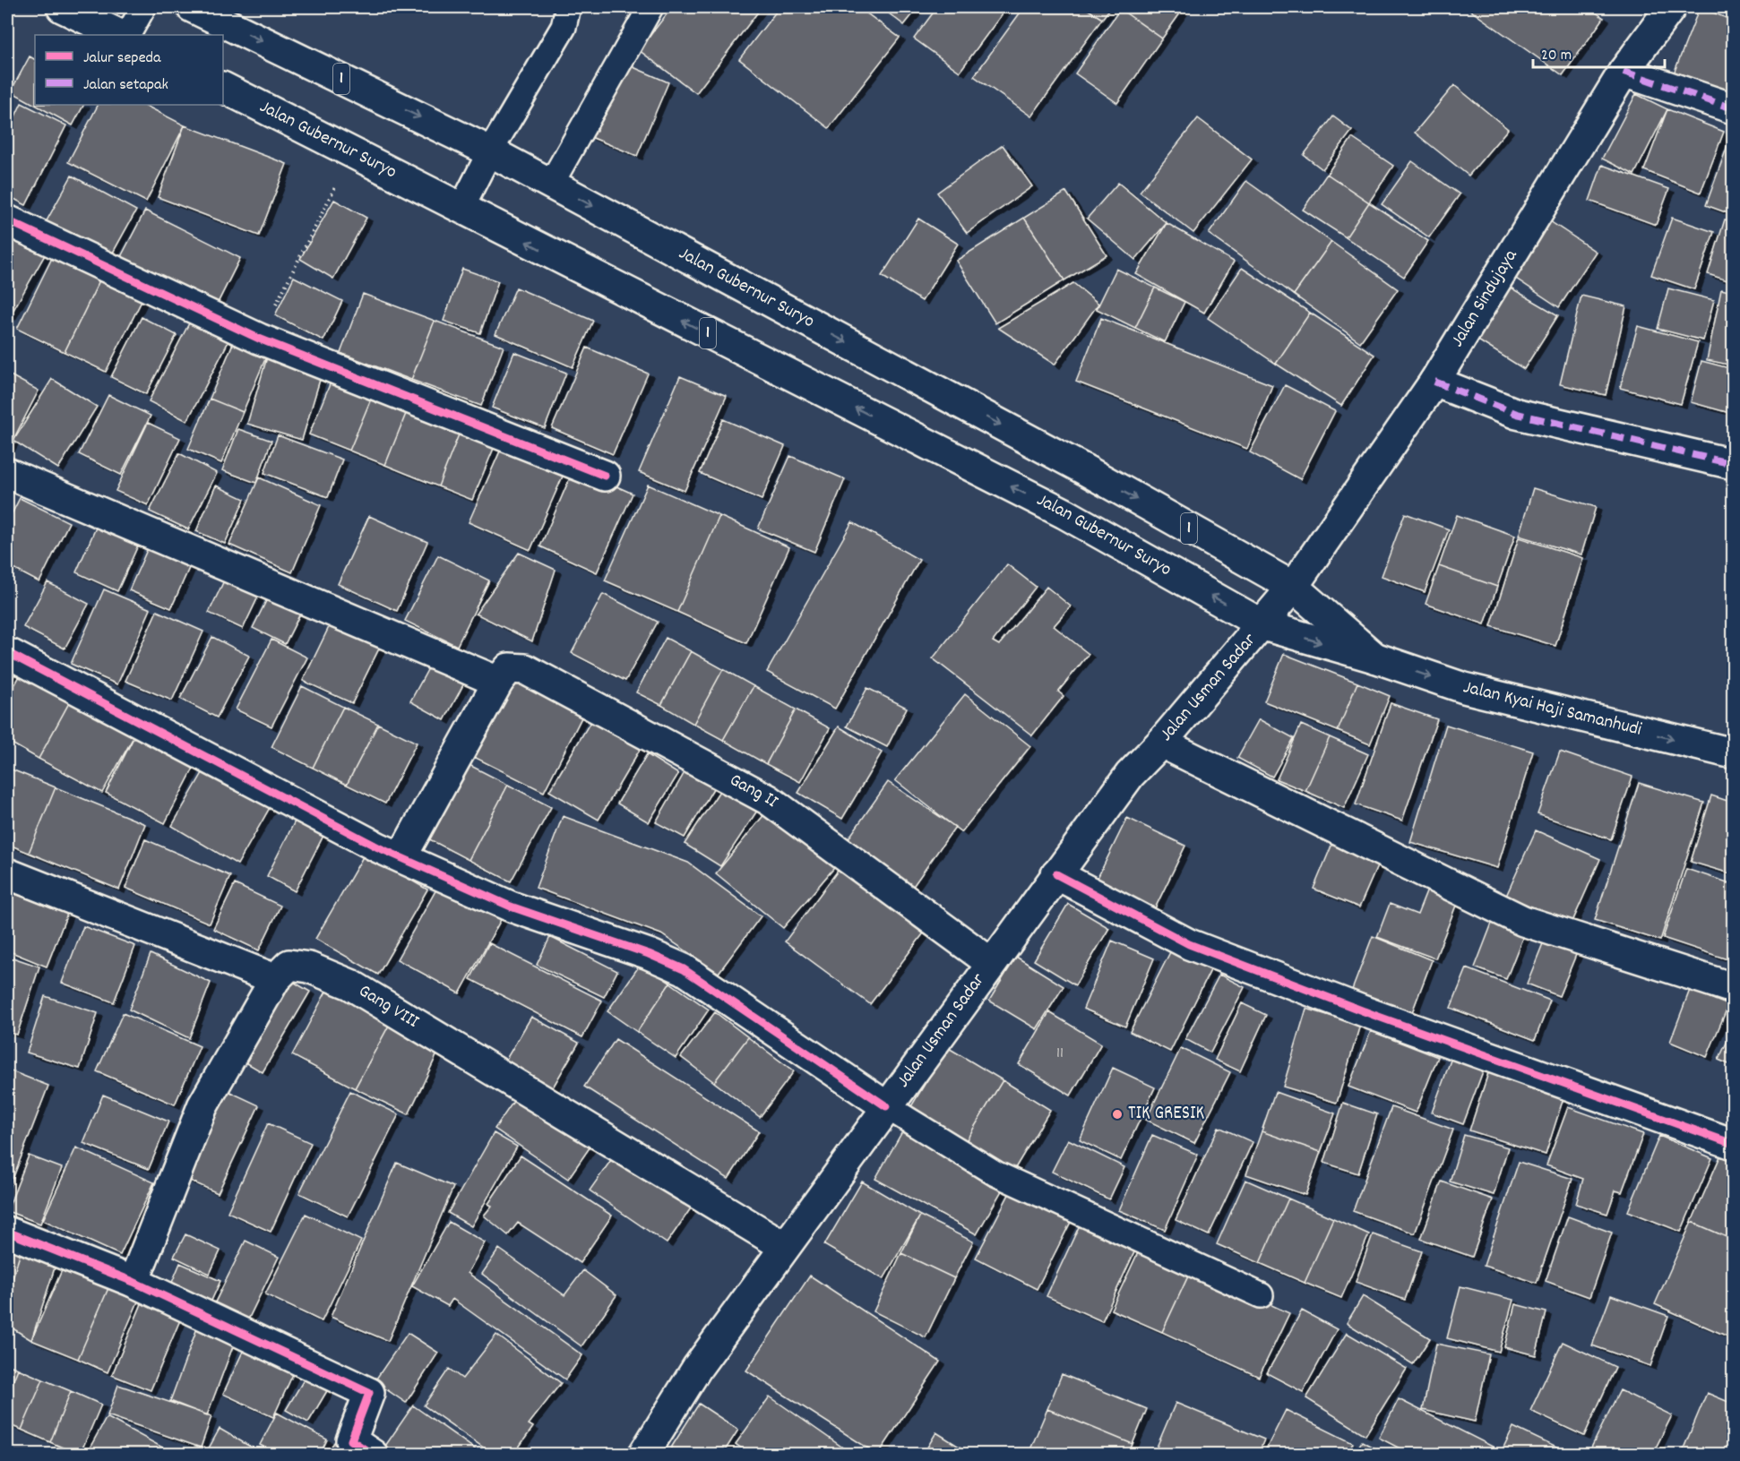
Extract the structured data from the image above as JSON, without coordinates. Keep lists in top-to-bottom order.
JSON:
{
  "streets": {
    "main road": [
      "1",
      "Jalan Gubernur Suryo",
      "Jalan Sindujaya",
      "Jalan Usman Sadar",
      "Jalan Kyai Haji Samanhudi",
      "Gang II",
      "Gang VIII"
    ]
  },
  "crossings": [
    ["Jalan Gubernur Suryo", "Jalan Sindujaya"],
    ["Jalan Gubernur Suryo", "Jalan Usman Sadar"],
    ["Jalan Gubernur Suryo", "Jalan Kyai Haji Samanhudi"],
    ["Jalan Sindujaya", "Jalan Usman Sadar"],
    ["Jalan Sindujaya", "Jalan Kyai Haji Samanhudi"],
    ["Jalan Usman Sadar", "Jalan Kyai Haji Samanhudi"],
    ["Jalan Usman Sadar", "Gang II"],
    ["Jalan Usman Sadar", "Gang VIII"]
  ],
  "places": ["TIK GRESIK"],
  "house_numbers": ["11"],
  "legend": ["Jalur sepeda", "Jalan setapak"],
  "scale_bar": "20 m"
}
